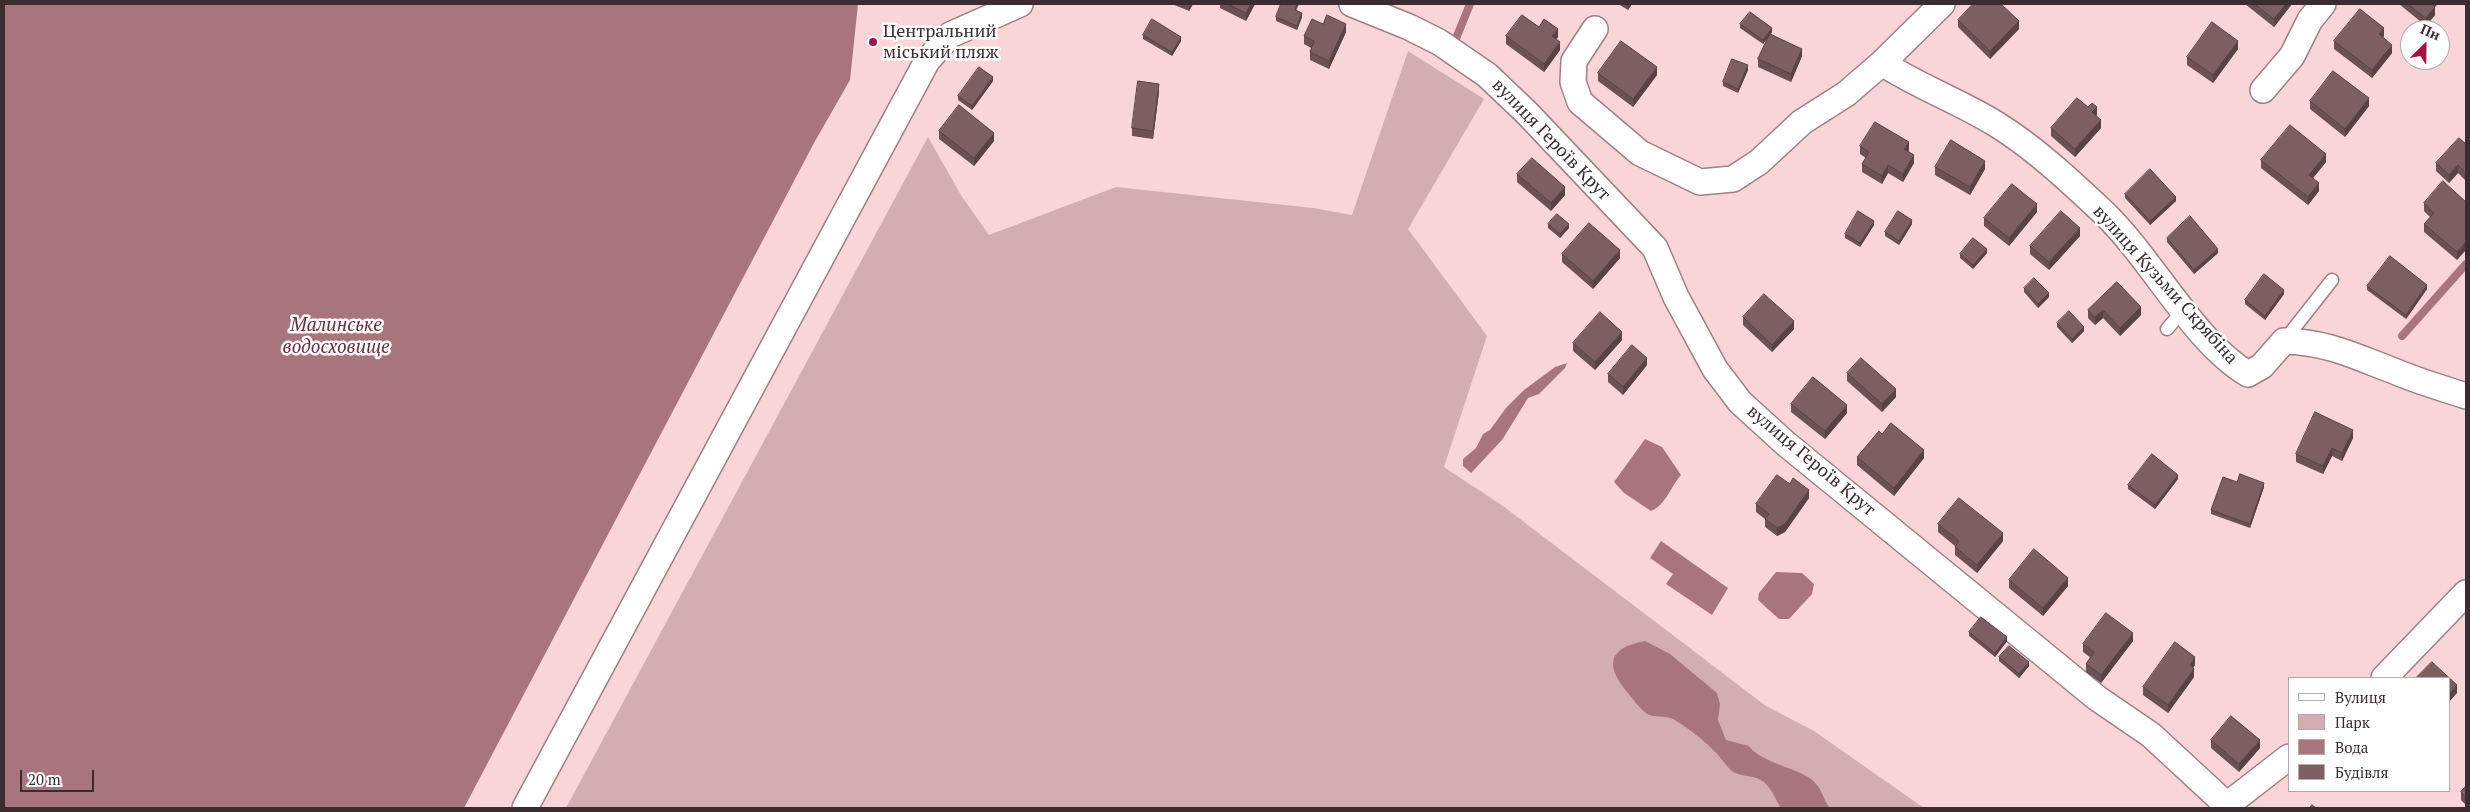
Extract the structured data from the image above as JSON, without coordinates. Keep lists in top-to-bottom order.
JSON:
{
  "streets": {
    "street": ["вулиця Героїв Крут", "вулиця Кузьми Скрябіна"]
  },
  "water": ["Малинське водосховище"],
  "places": ["Центральний міський пляж"],
  "legend": [
    "Вулиця",
    "Парк",
    "Вода",
    "Будівля"
  ],
  "scale_bar": "20 m",
  "north": "top right"
}
